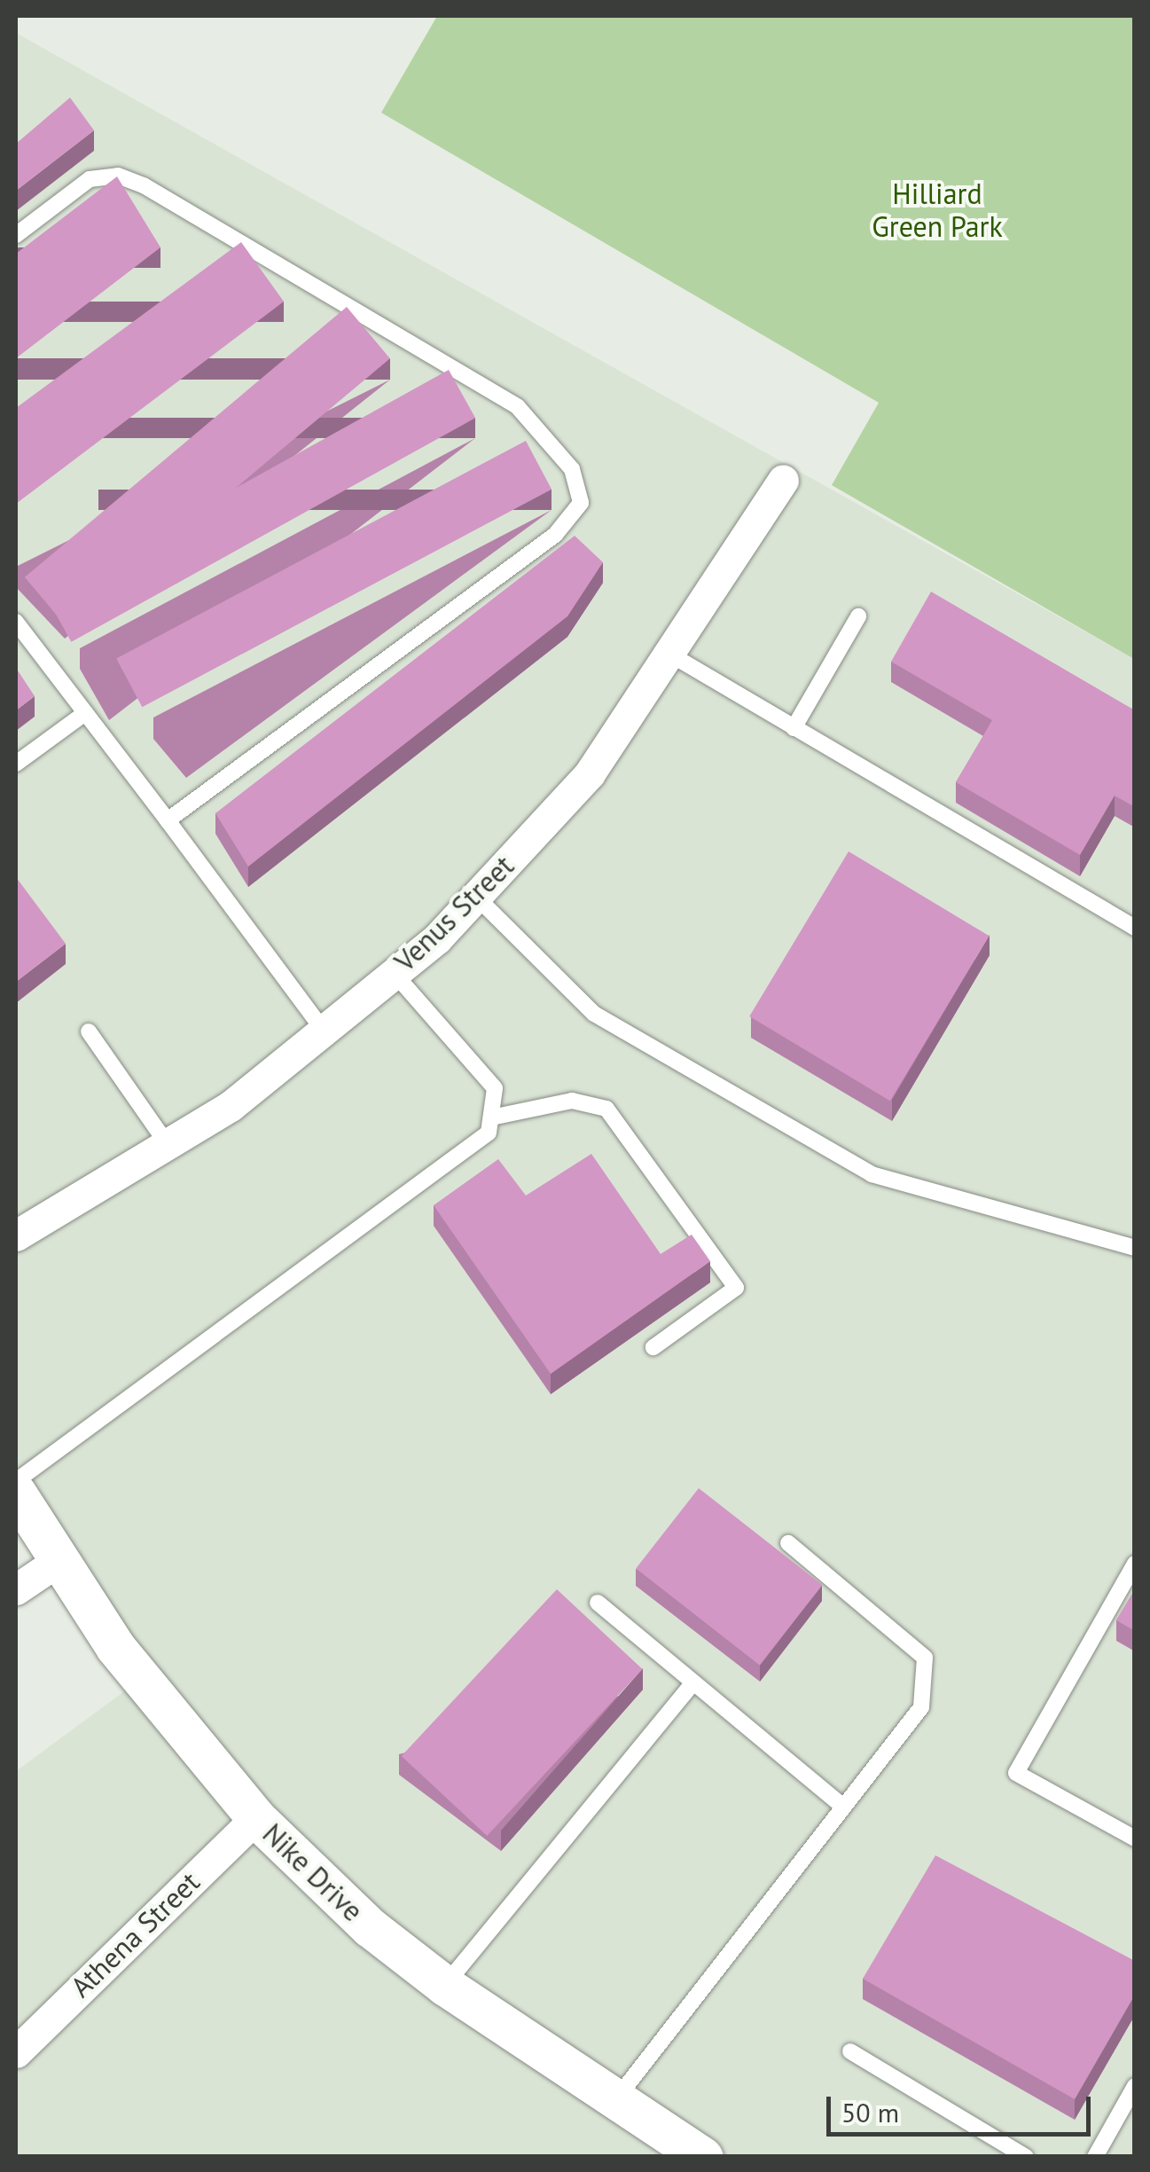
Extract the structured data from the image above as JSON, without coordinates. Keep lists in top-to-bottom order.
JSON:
{
  "streets": {
    "street": ["Venus Street", "Nike Drive", "Athena Street"]
  },
  "crossings": [
    ["Nike Drive", "Athena Street"]
  ],
  "parks": ["Hilliard Green Park"],
  "scale_bar": "50 m"
}
